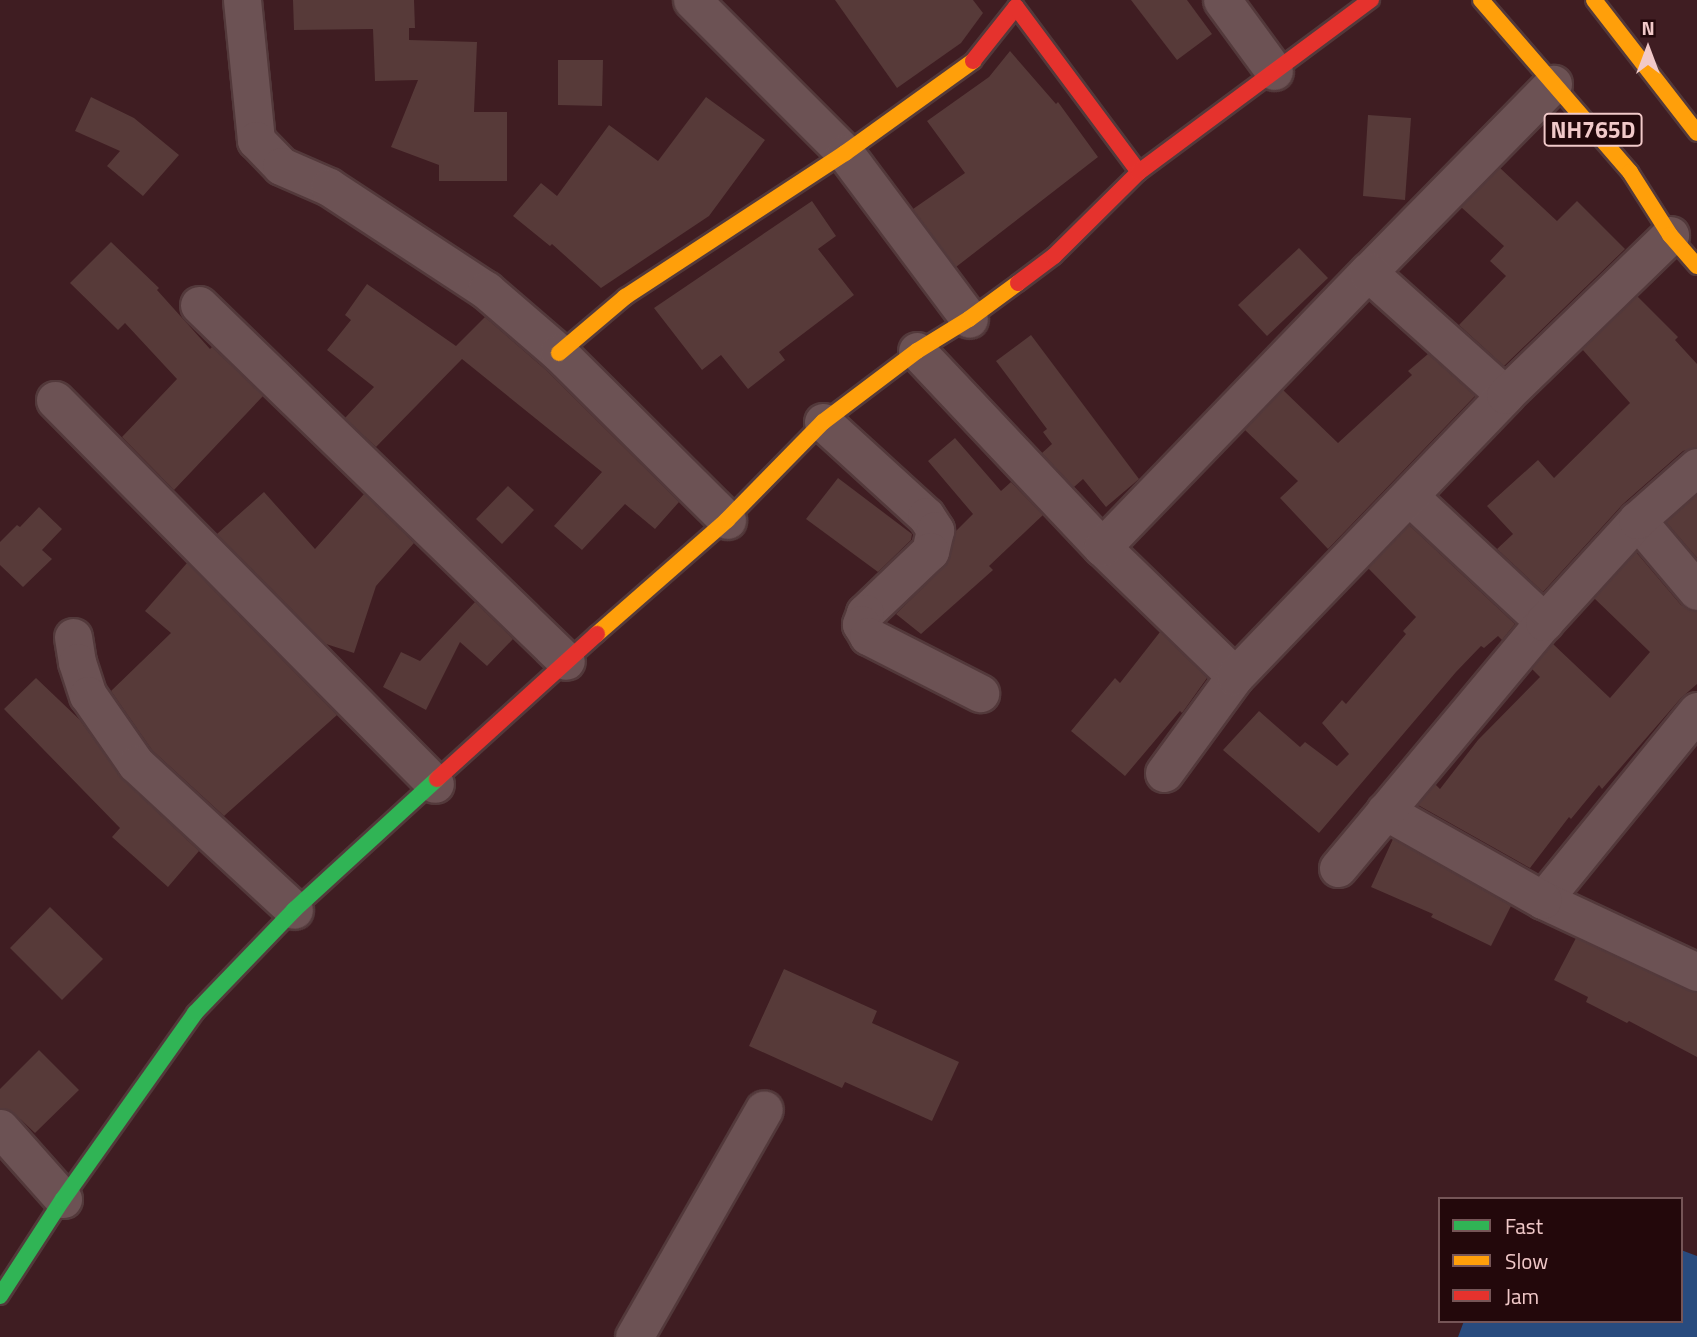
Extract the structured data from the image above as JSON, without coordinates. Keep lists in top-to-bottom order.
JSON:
{
  "streets": {
    "main road": ["NH765D"]
  },
  "legend": ["Fast", "Slow", "Jam"],
  "north": "top"
}
